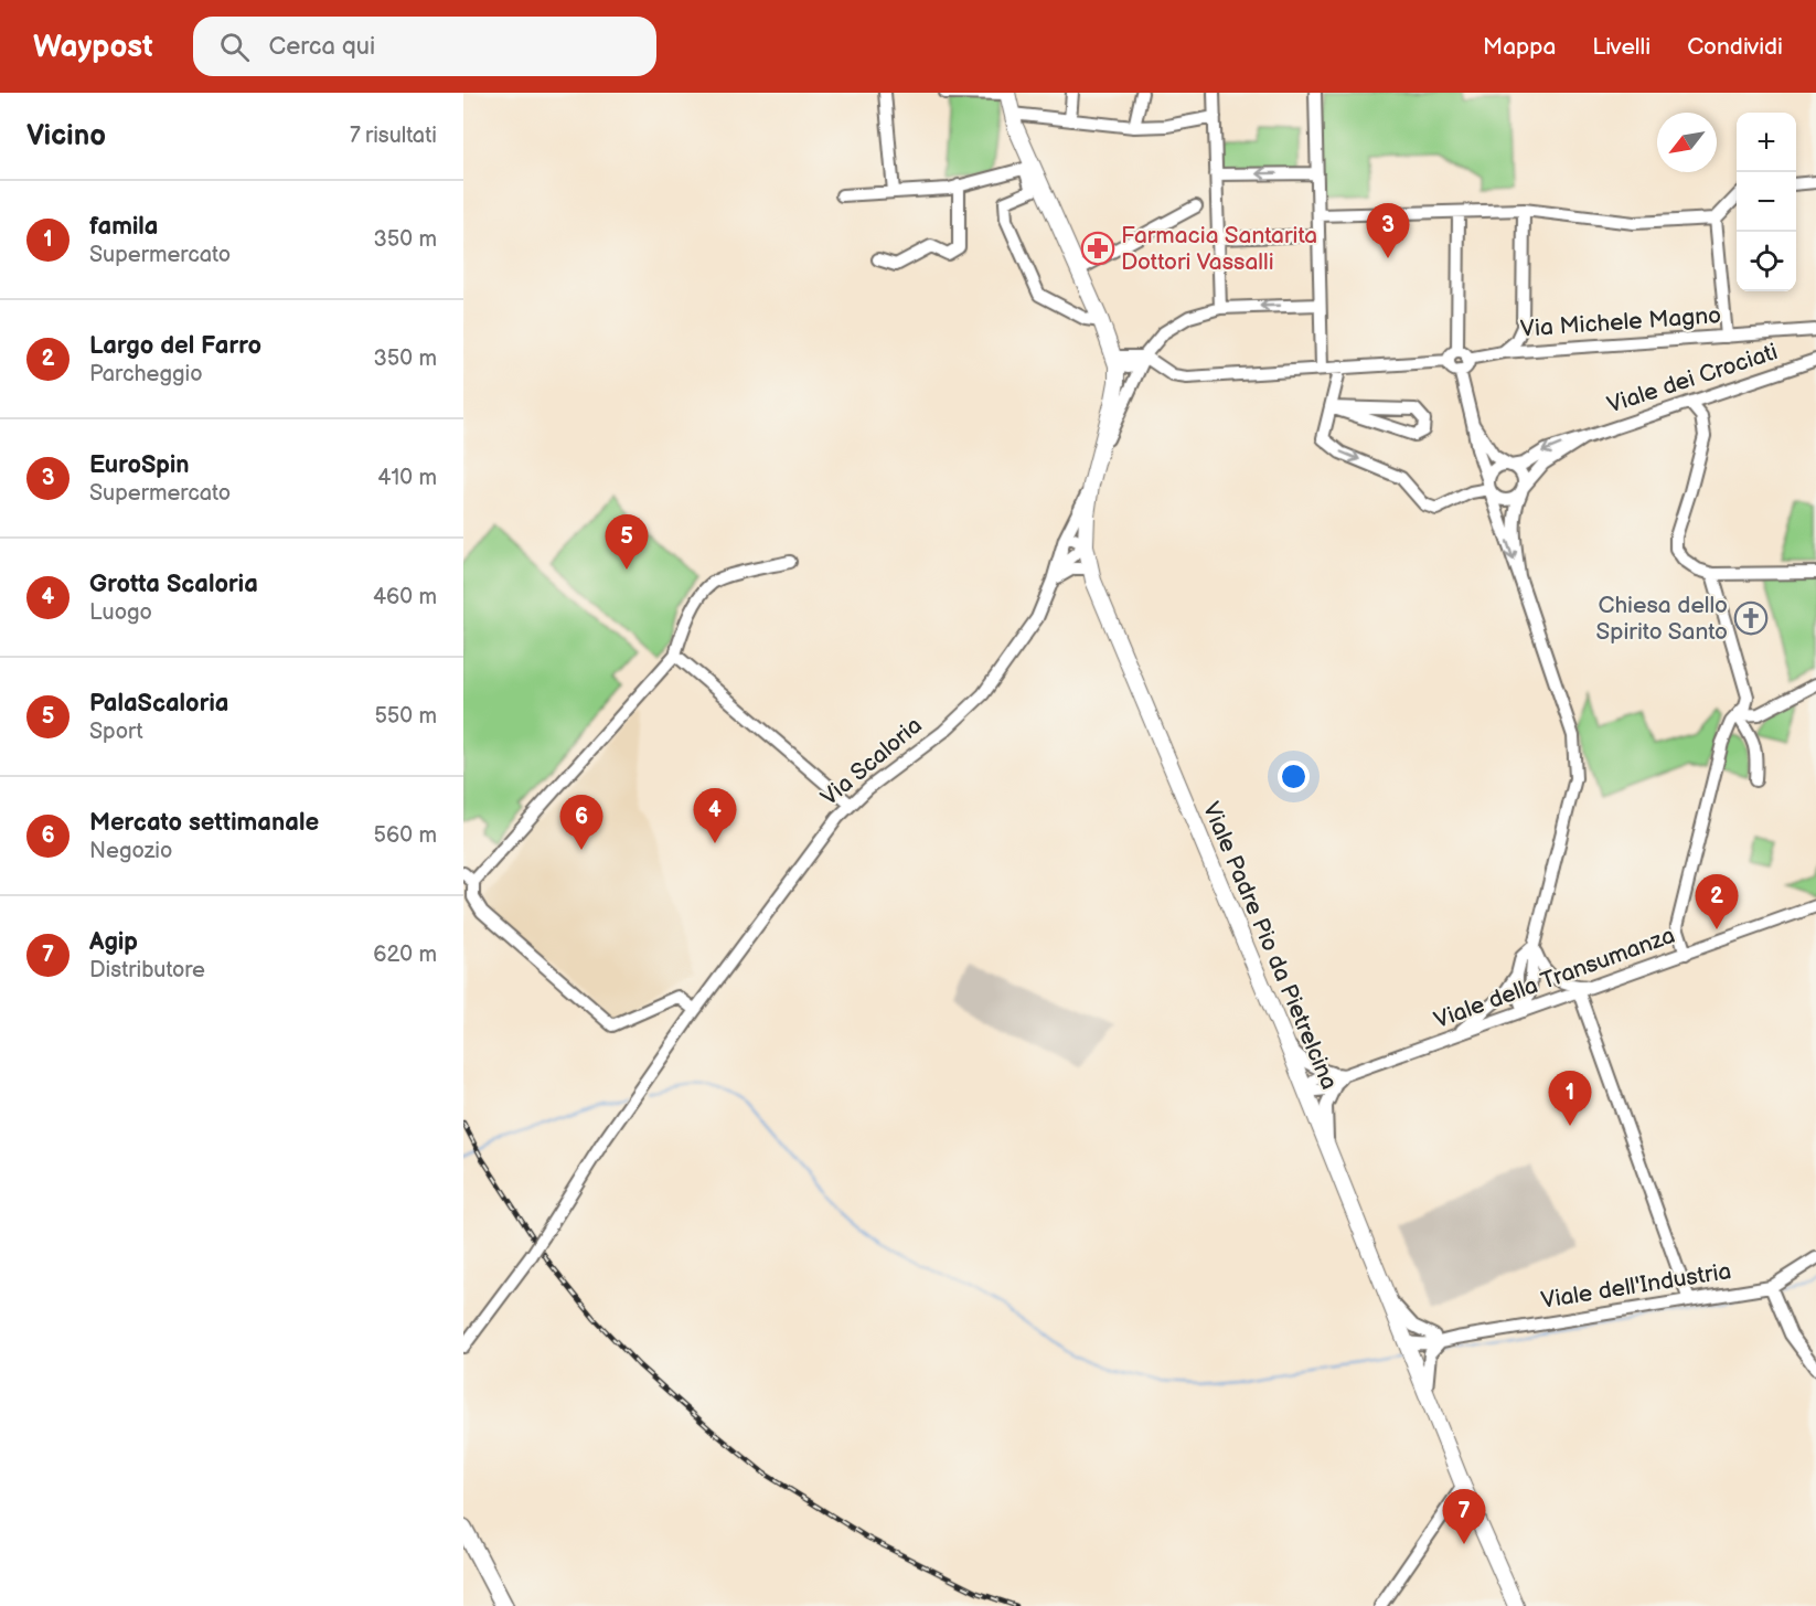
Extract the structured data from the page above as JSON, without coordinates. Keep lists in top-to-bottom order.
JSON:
{
  "streets": {
    "main road": ["Via Scaloria", "Viale Padre Pio da Pietrelcina"],
    "street": [
      "Via Michele Magno",
      "Viale dei Crociati",
      "Viale della Transumanza",
      "Viale dell'Industria"
    ]
  },
  "crossings": [
    ["Via Scaloria", "Viale Padre Pio da Pietrelcina"],
    ["Viale Padre Pio da Pietrelcina", "Viale della Transumanza"],
    ["Viale Padre Pio da Pietrelcina", "Viale dell'Industria"]
  ],
  "places": {
    "pharmacy": ["Farmacia Santarita Dottori Vassalli"],
    "church": ["Chiesa dello Spirito Santo"]
  },
  "north": "bottom left",
  "page": {
    "header": "Waypost",
    "search": "Cerca qui",
    "nav": ["Mappa", "Livelli", "Condividi"],
    "heading": ["Vicino", "7 risultati"],
    "map_buttons": ["+", "−"],
    "list": [
      {
        "mark": "1",
        "name": "famila",
        "note": "Supermercato",
        "value": "350 m"
      },
      {
        "mark": "2",
        "name": "Largo del Farro",
        "note": "Parcheggio",
        "value": "350 m"
      },
      {
        "mark": "3",
        "name": "EuroSpin",
        "note": "Supermercato",
        "value": "410 m"
      },
      {
        "mark": "4",
        "name": "Grotta Scaloria",
        "note": "Luogo",
        "value": "460 m"
      },
      {
        "mark": "5",
        "name": "PalaScaloria",
        "note": "Sport",
        "value": "550 m"
      },
      {
        "mark": "6",
        "name": "Mercato settimanale",
        "note": "Negozio",
        "value": "560 m"
      },
      {
        "mark": "7",
        "name": "Agip",
        "note": "Distributore",
        "value": "620 m"
      }
    ],
    "pins": [
      "3",
      "5",
      "4",
      "6",
      "2",
      "1",
      "7"
    ]
  }
}
